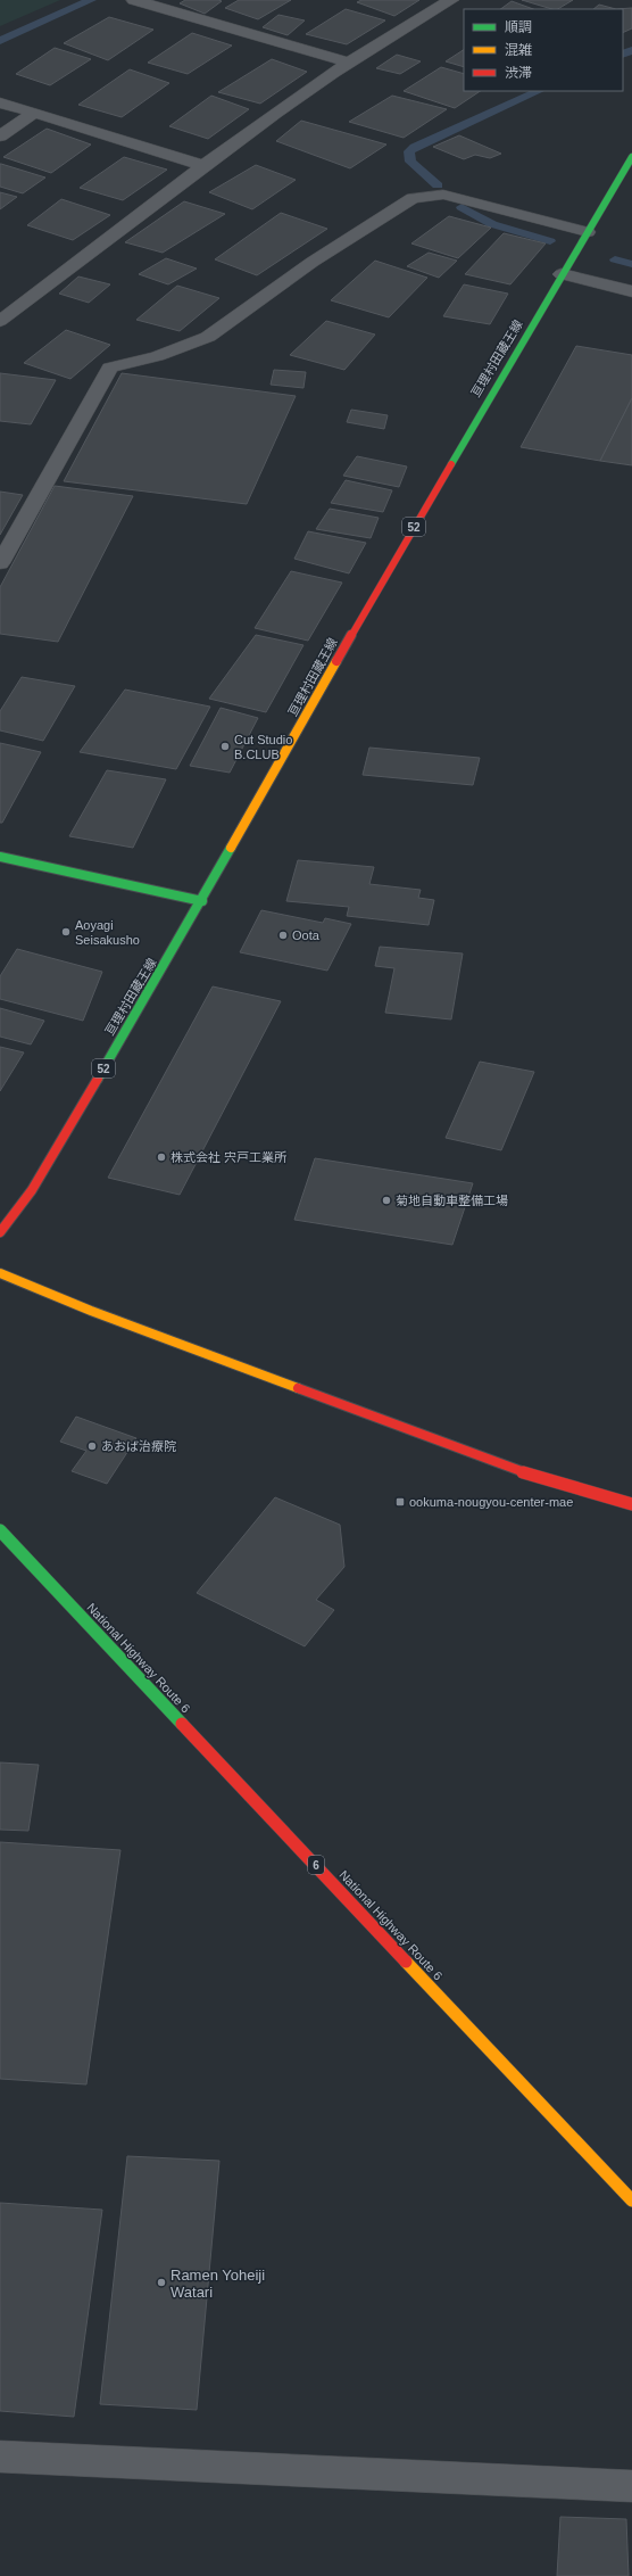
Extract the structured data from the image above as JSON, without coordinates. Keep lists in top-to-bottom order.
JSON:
{
  "streets": {
    "main road": [
      "亘理村田蔵王線",
      "52",
      "National Highway Route 6",
      "6"
    ]
  },
  "places": {
    "other": [
      "Cut Studio B.CLUB",
      "Aoyagi Seisakusho",
      "Oota",
      "株式会社 宍戸工業所",
      "菊地自動車整備工場",
      "あおば治療院",
      "Ramen Yoheiji Watari"
    ],
    "transit": ["ookuma-nougyou-center-mae"]
  },
  "legend": ["順調", "混雑", "渋滞"]
}
